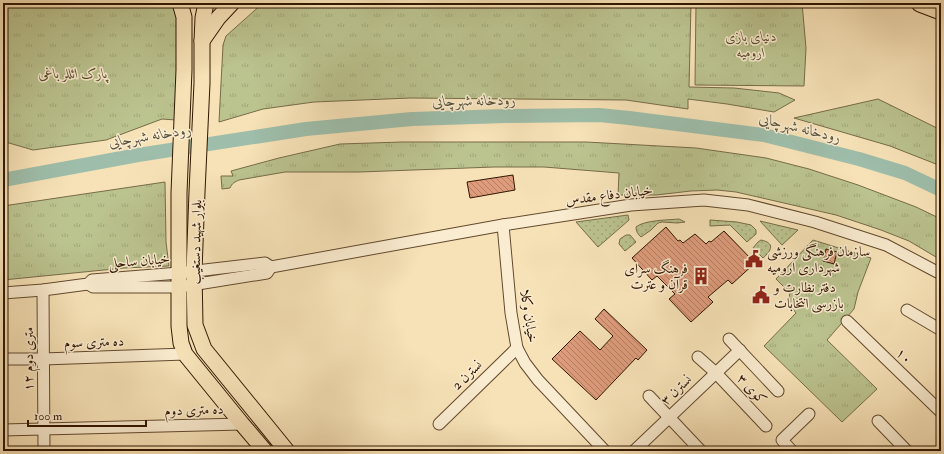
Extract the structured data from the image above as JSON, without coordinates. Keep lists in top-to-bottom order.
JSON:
{
  "streets": {
    "main road": ["بلوار شهید دستغیب"],
    "street": [
      "خیابان دفاع مقدس",
      "خیابان ساحلی",
      "خیابان وکلا",
      "ده متری سوم",
      "۱۰",
      "۱۲ متری دوم",
      "نسترن 2",
      "کوی ۳",
      "نسترن ۳",
      "ده متری دوم"
    ]
  },
  "crossings": [
    ["خیابان دفاع مقدس", "بلوار شهید دستغیب"],
    ["خیابان دفاع مقدس", "خیابان ساحلی"],
    ["خیابان دفاع مقدس", "خیابان وکلا"],
    ["بلوار شهید دستغیب", "خیابان ساحلی"],
    ["بلوار شهید دستغیب", "ده متری سوم"],
    ["بلوار شهید دستغیب", "ده متری دوم"],
    ["خیابان ساحلی", "۱۲ متری دوم"],
    ["خیابان وکلا", "نسترن 2"],
    ["ده متری سوم", "۱۲ متری دوم"],
    ["۱۲ متری دوم", "ده متری دوم"],
    ["کوی ۳", "نسترن ۳"]
  ],
  "water": ["رودخانه شهرچایی"],
  "parks": ["دنیای بازی ارومیه", "پارک ائللر باغی"],
  "places": {
    "public building": ["سازمان فرهنگی ورزشی شهرداری ارومیه", "دفتر نظارت و بازرسی انتخابات"],
    "building": ["فرهنگ سرای قرآن و عترت"]
  },
  "scale_bar": "100 m"
}
